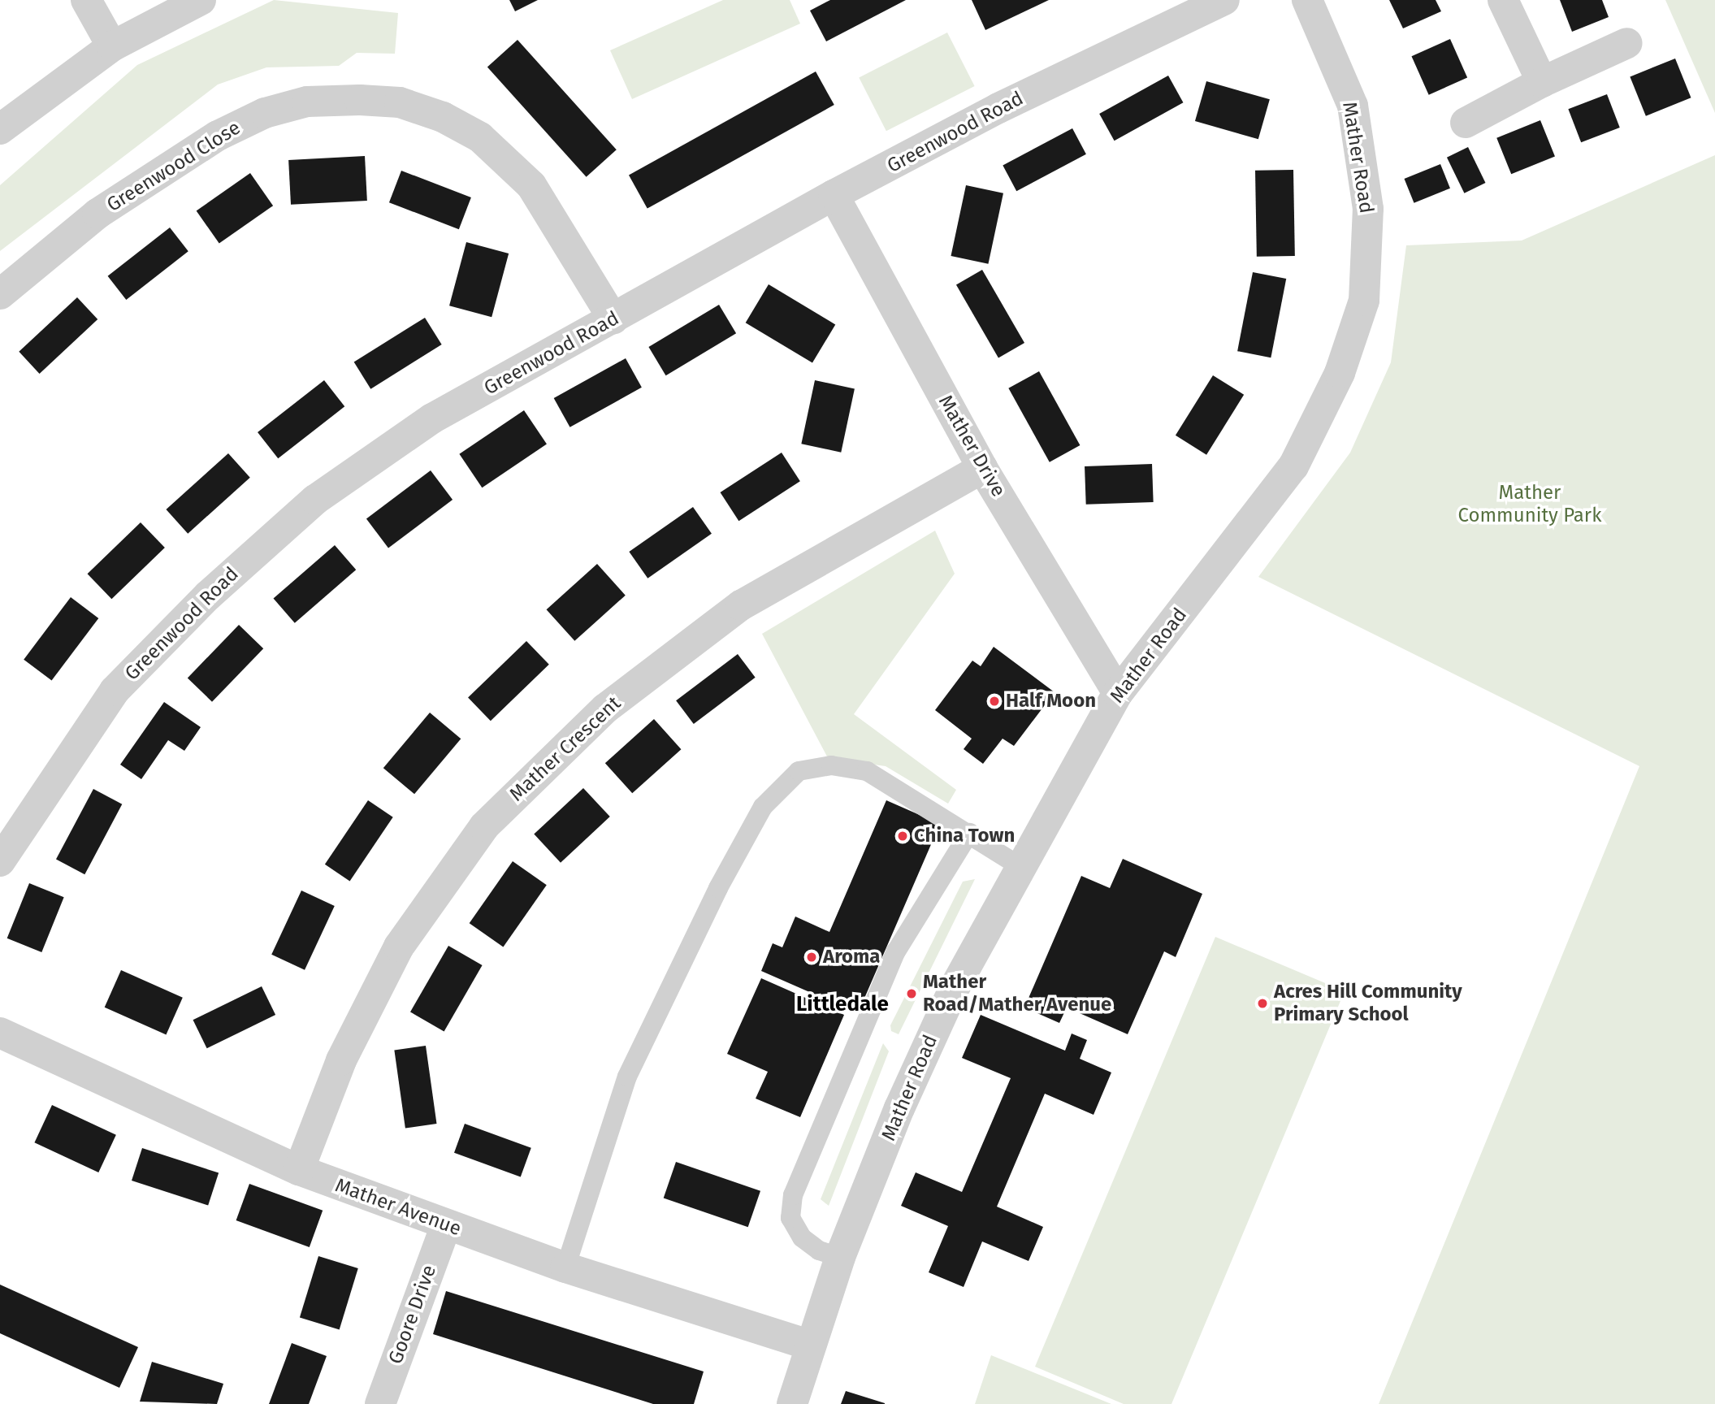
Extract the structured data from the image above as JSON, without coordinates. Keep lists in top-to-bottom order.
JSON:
{
  "streets": {
    "street": [
      "Greenwood Road",
      "Mather Road",
      "Greenwood Close",
      "Mather Drive",
      "Mather Crescent",
      "Mather Avenue",
      "Goore Drive"
    ]
  },
  "crossings": [
    ["Greenwood Road", "Greenwood Close"],
    ["Greenwood Road", "Mather Drive"],
    ["Mather Road", "Mather Drive"],
    ["Mather Road", "Mather Avenue"],
    ["Mather Drive", "Mather Crescent"],
    ["Mather Crescent", "Mather Avenue"],
    ["Mather Avenue", "Goore Drive"]
  ],
  "districts": ["Littledale"],
  "parks": ["Mather Community Park"],
  "places": [
    "Half Moon",
    "China Town",
    "Aroma",
    "Mather Road/Mather Avenue",
    "Acres Hill Community Primary School"
  ]
}
